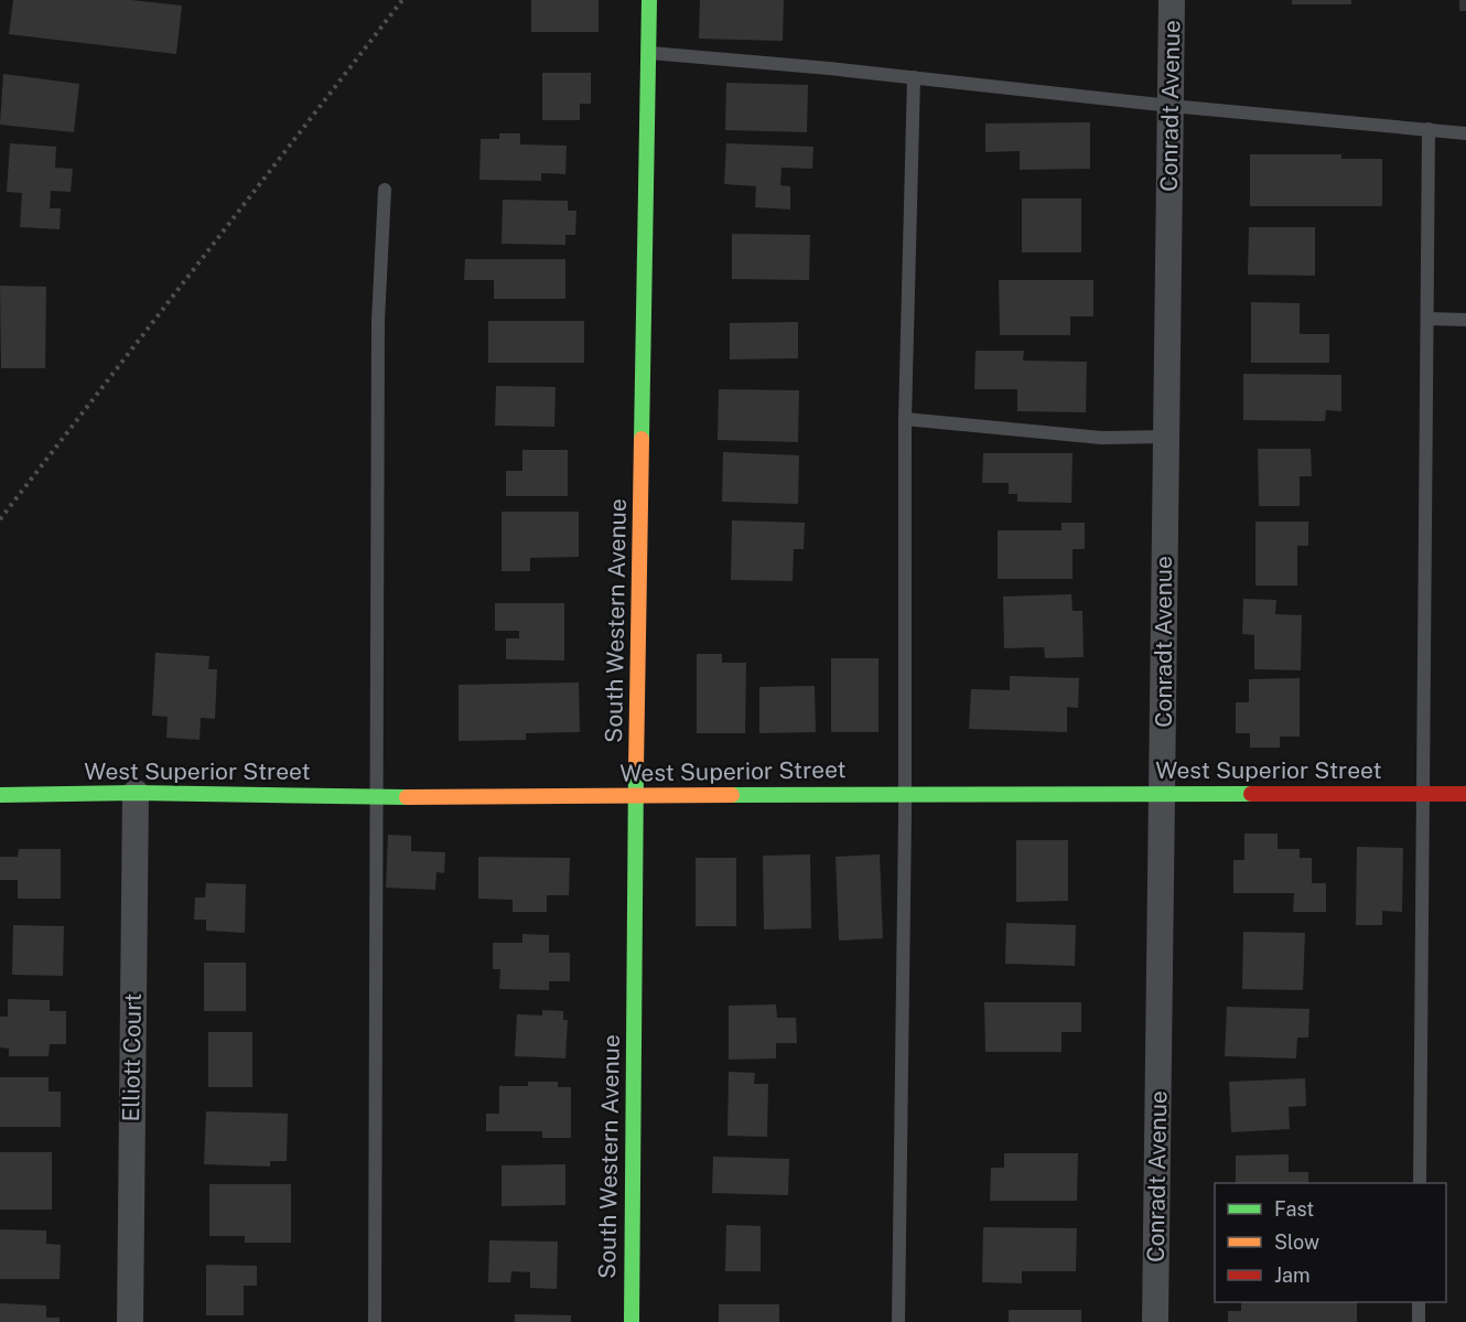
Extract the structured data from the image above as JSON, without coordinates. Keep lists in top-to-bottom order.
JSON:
{
  "streets": {
    "street": [
      "Conradt Avenue",
      "South Western Avenue",
      "West Superior Street",
      "Elliott Court"
    ]
  },
  "crossings": [
    ["Conradt Avenue", "West Superior Street"],
    ["South Western Avenue", "West Superior Street"],
    ["West Superior Street", "Elliott Court"]
  ],
  "legend": ["Fast", "Slow", "Jam"]
}
